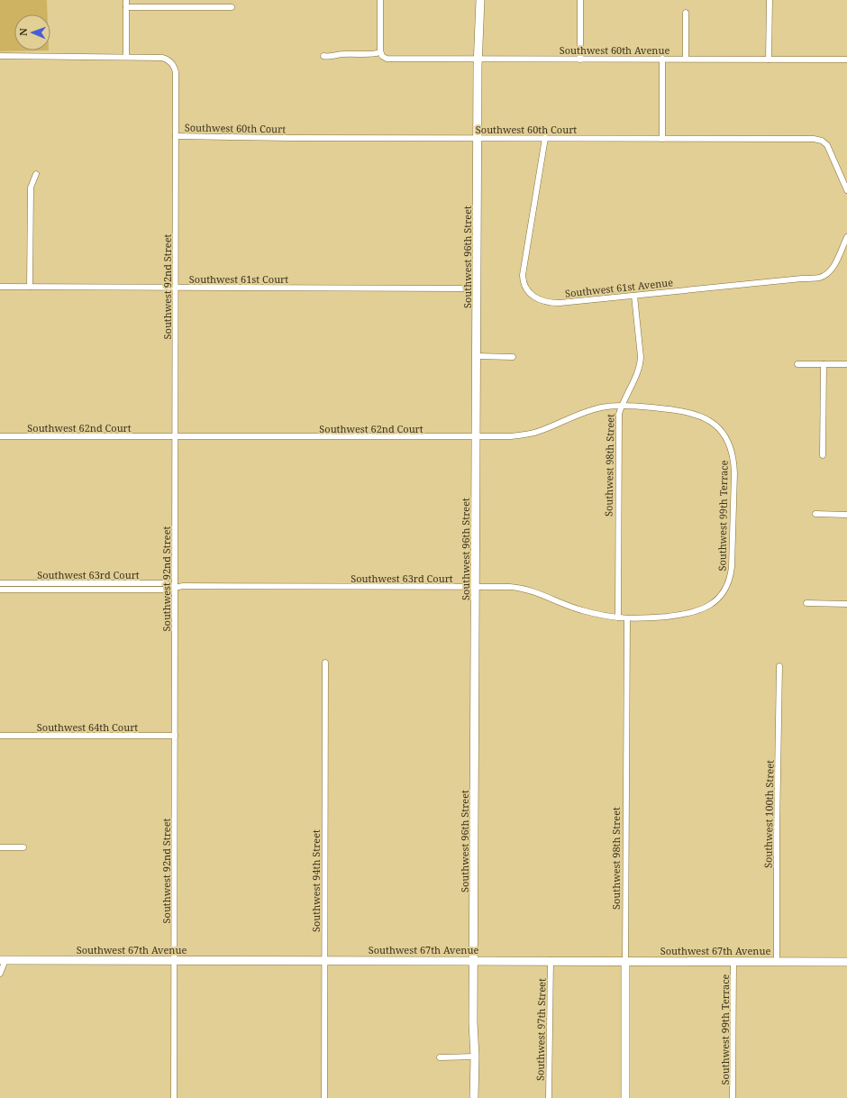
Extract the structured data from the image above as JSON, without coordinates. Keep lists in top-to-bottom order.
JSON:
{
  "streets": {
    "street": [
      "Southwest 60th Avenue",
      "Southwest 60th Court",
      "Southwest 96th Street",
      "Southwest 61st Court",
      "Southwest 92nd Street",
      "Southwest 61st Avenue",
      "Southwest 62nd Court",
      "Southwest 98th Street",
      "Southwest 99th Terrace",
      "Southwest 63rd Court",
      "Southwest 64th Court",
      "Southwest 100th Street",
      "Southwest 94th Street",
      "Southwest 67th Avenue",
      "Southwest 97th Street"
    ]
  },
  "crossings": [
    ["Southwest 60th Avenue", "Southwest 96th Street"],
    ["Southwest 60th Court", "Southwest 96th Street"],
    ["Southwest 60th Court", "Southwest 92nd Street"],
    ["Southwest 60th Court", "Southwest 61st Avenue"],
    ["Southwest 96th Street", "Southwest 61st Court"],
    ["Southwest 96th Street", "Southwest 62nd Court"],
    ["Southwest 96th Street", "Southwest 63rd Court"],
    ["Southwest 96th Street", "Southwest 67th Avenue"],
    ["Southwest 61st Court", "Southwest 92nd Street"],
    ["Southwest 92nd Street", "Southwest 62nd Court"],
    ["Southwest 92nd Street", "Southwest 63rd Court"],
    ["Southwest 92nd Street", "Southwest 64th Court"],
    ["Southwest 92nd Street", "Southwest 67th Avenue"],
    ["Southwest 61st Avenue", "Southwest 98th Street"],
    ["Southwest 62nd Court", "Southwest 98th Street"],
    ["Southwest 62nd Court", "Southwest 99th Terrace"],
    ["Southwest 98th Street", "Southwest 63rd Court"],
    ["Southwest 98th Street", "Southwest 67th Avenue"],
    ["Southwest 99th Terrace", "Southwest 63rd Court"],
    ["Southwest 99th Terrace", "Southwest 67th Avenue"],
    ["Southwest 100th Street", "Southwest 67th Avenue"],
    ["Southwest 94th Street", "Southwest 67th Avenue"],
    ["Southwest 67th Avenue", "Southwest 97th Street"]
  ],
  "north": "left"
}
